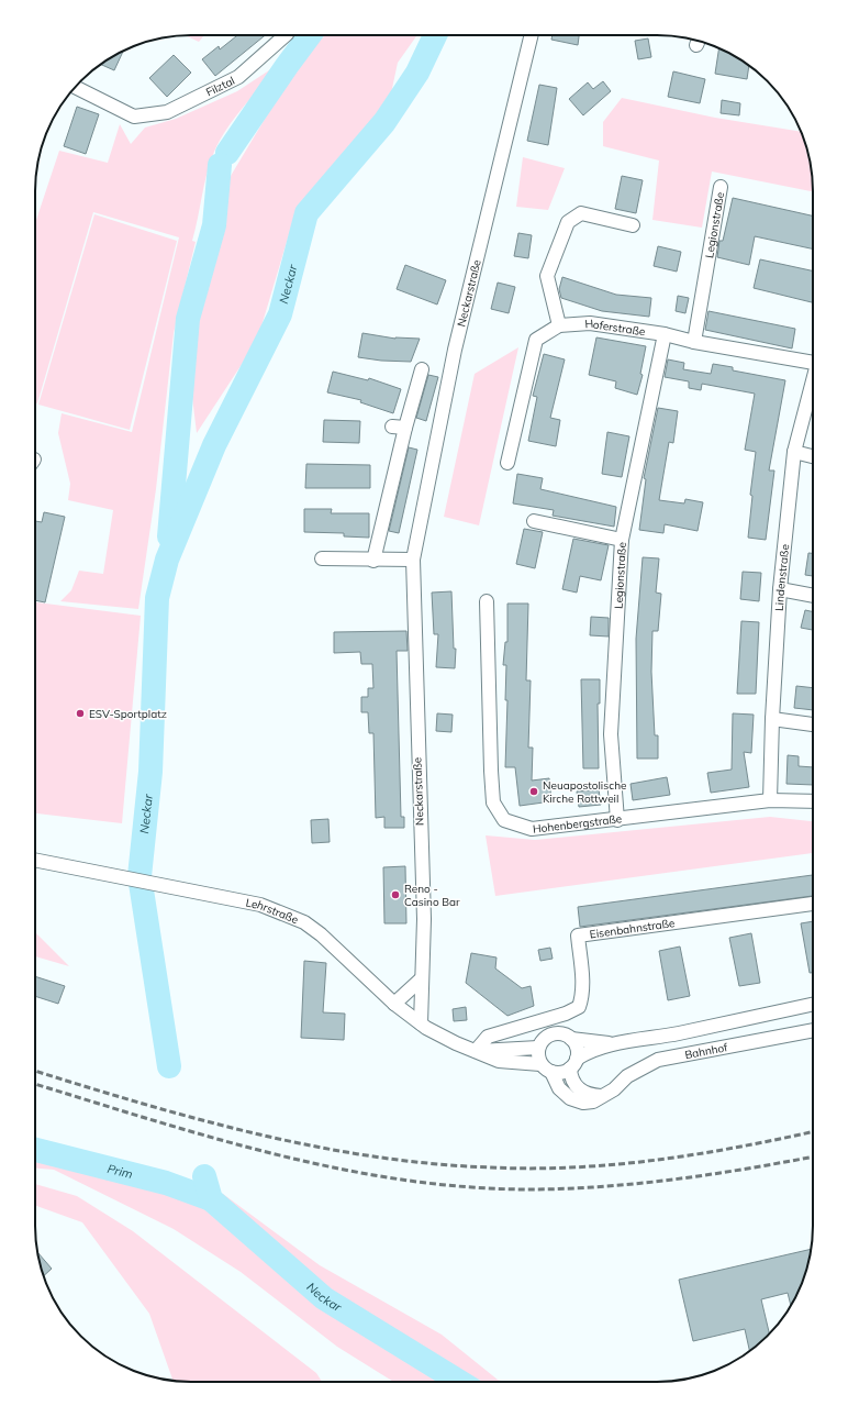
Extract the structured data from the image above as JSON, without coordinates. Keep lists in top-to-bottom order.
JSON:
{
  "streets": {
    "street": [
      "Filztal",
      "Legionstraße",
      "Neckarstraße",
      "Hoferstraße",
      "Lindenstraße",
      "Hohenbergstraße",
      "Lehrstraße",
      "Eisenbahnstraße",
      "Bahnhof"
    ]
  },
  "crossings": [
    ["Legionstraße", "Hoferstraße"],
    ["Legionstraße", "Hohenbergstraße"],
    ["Neckarstraße", "Lehrstraße"],
    ["Lindenstraße", "Hohenbergstraße"],
    ["Lehrstraße", "Eisenbahnstraße"],
    ["Lehrstraße", "Bahnhof"]
  ],
  "water": ["Neckar", "Prim"],
  "places": ["ESV-Sportplatz", "Neuapostolische Kirche Rottweil", "Reno - Casino Bar"]
}
